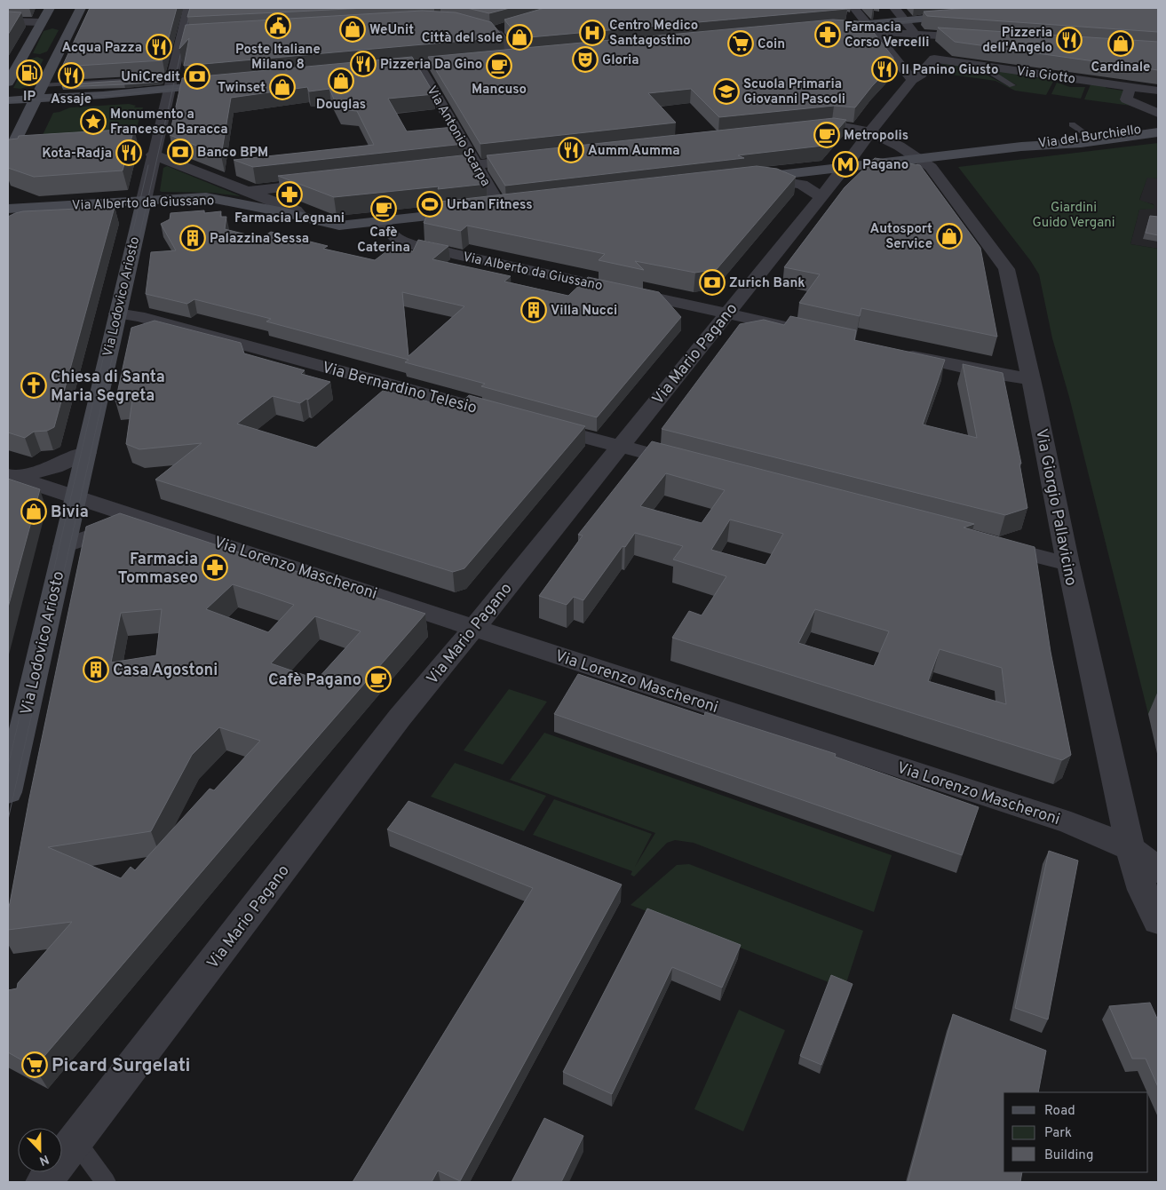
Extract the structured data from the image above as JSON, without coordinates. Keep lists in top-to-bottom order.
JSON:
{
  "streets": {
    "main road": ["Via del Burchiello", "Via Alberto da Giussano", "Via Lodovico Ariosto"],
    "street": [
      "Via Giotto",
      "Via Antonio Scarpa",
      "Via Mario Pagano",
      "Via Bernardino Telesio",
      "Via Giorgio Pallavicino",
      "Via Lorenzo Mascheroni"
    ]
  },
  "crossings": [
    ["Via Giotto", "Via Mario Pagano"],
    ["Via del Burchiello", "Via Mario Pagano"],
    ["Via del Burchiello", "Via Giorgio Pallavicino"],
    ["Via Alberto da Giussano", "Via Lodovico Ariosto"],
    ["Via Alberto da Giussano", "Via Mario Pagano"],
    ["Via Lodovico Ariosto", "Via Bernardino Telesio"],
    ["Via Lodovico Ariosto", "Via Lorenzo Mascheroni"],
    ["Via Mario Pagano", "Via Lorenzo Mascheroni"],
    ["Via Giorgio Pallavicino", "Via Lorenzo Mascheroni"]
  ],
  "parks": ["Giardini Guido Vergani"],
  "places": {
    "public building": ["Poste Italiane Milano 8"],
    "shop": [
      "WeUnit",
      "Città del sole",
      "Cardinale",
      "Douglas",
      "Twinset",
      "Autosport Service",
      "Bivia"
    ],
    "hospital": ["Centro Medico Santagostino"],
    "pharmacy": ["Farmacia Corso Vercelli", "Farmacia Legnani", "Farmacia Tommaseo"],
    "restaurant": [
      "Pizzeria dell'Angelo",
      "Acqua Pazza",
      "Pizzeria Da Gino",
      "Il Panino Giusto",
      "Assaje",
      "Aumm Aumma",
      "Kota-Radja"
    ],
    "supermarket": ["Coin", "Picard Surgelati"],
    "theatre": ["Gloria"],
    "cafe": [
      "Mancuso",
      "Metropolis",
      "Cafè Caterina",
      "Cafè Pagano"
    ],
    "fuel station": ["IP"],
    "bank": ["UniCredit", "Banco BPM", "Zurich Bank"],
    "school or university": ["Scuola Primaria Giovanni Pascoli"],
    "place": ["Monumento a Francesco Baracca"],
    "metro station": ["Pagano"],
    "sports": ["Urban Fitness"],
    "building": ["Palazzina Sessa", "Villa Nucci", "Casa Agostoni"],
    "church": ["Chiesa di Santa Maria Segreta"]
  },
  "legend": ["Road", "Park", "Building"],
  "north": "bottom"
}
